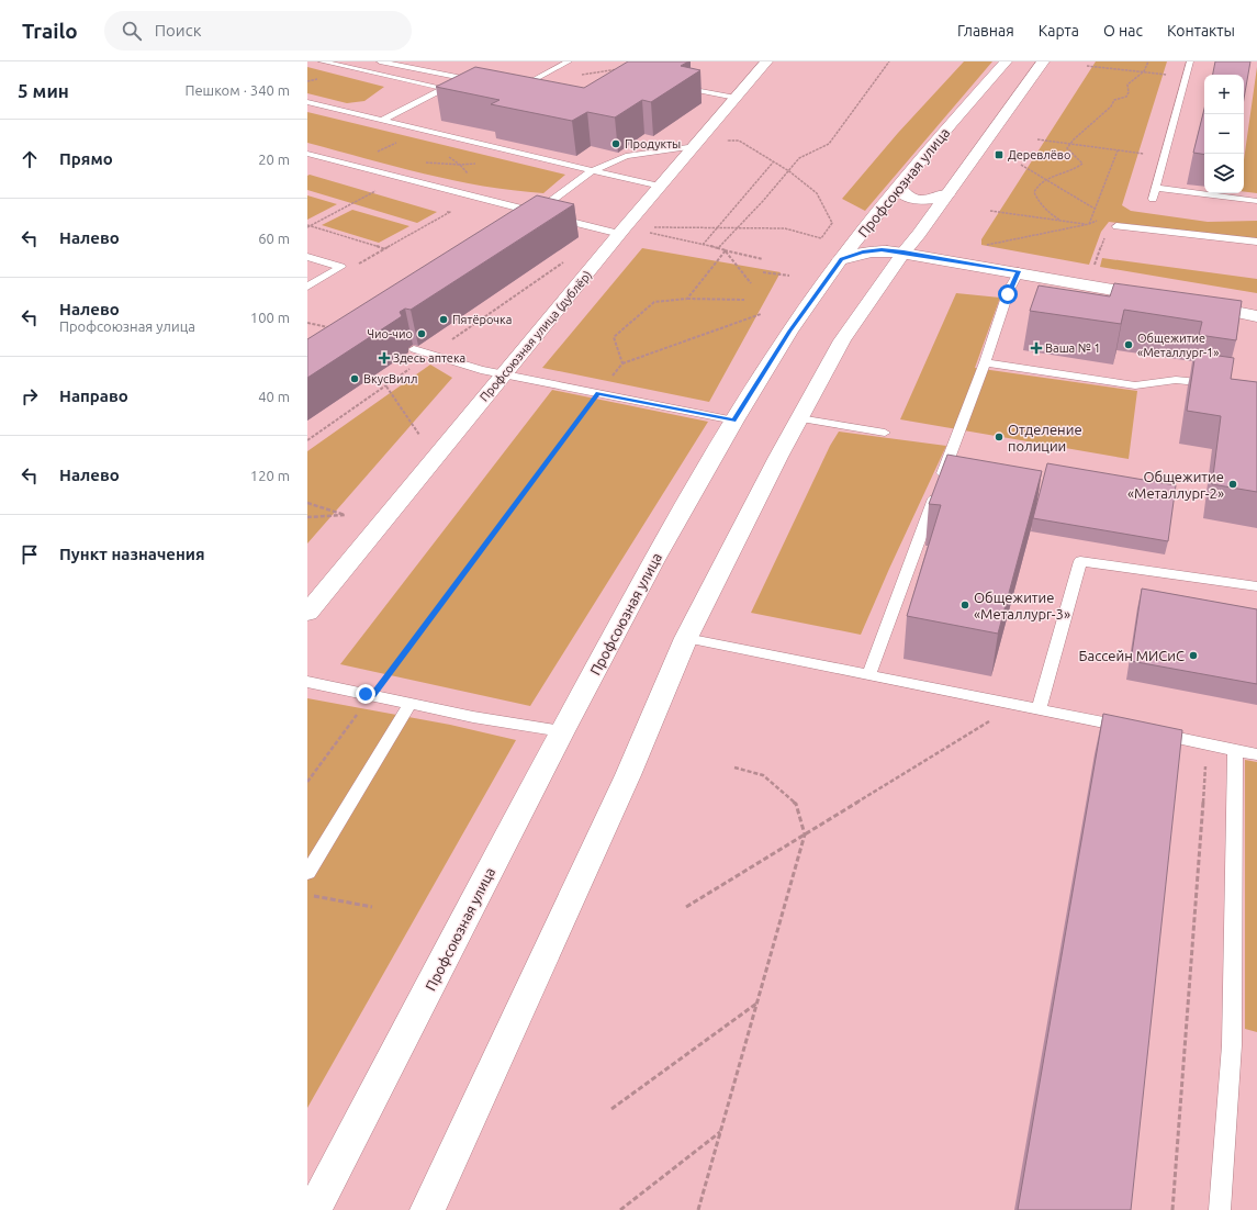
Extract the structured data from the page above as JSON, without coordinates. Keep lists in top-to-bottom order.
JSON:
{
  "streets": {
    "main road": ["Профсоюзная улица", "Профсоюзная улица (дублёр)"]
  },
  "places": {
    "other": [
      "Продукты",
      "Пятёрочка",
      "Чио-чио",
      "Общежитие «Металлург-1»",
      "ВкусВилл",
      "Отделение полиции",
      "Общежитие «Металлург-2»",
      "Общежитие «Металлург-3»",
      "Бассейн МИСиС"
    ],
    "transit": ["Деревлёво"],
    "health": ["Ваша № 1", "Здесь аптека"]
  },
  "page": {
    "header": "Trailo",
    "search": "Поиск",
    "nav": [
      "Главная",
      "Карта",
      "О нас",
      "Контакты"
    ],
    "heading": ["5 мин", "Пешком · 340 m"],
    "map_buttons": ["+", "−"],
    "list": [
      ["Прямо", "20 m"],
      ["Налево", "60 m"],
      ["Налево", "Профсоюзная улица", "100 m"],
      ["Направо", "40 m"],
      ["Налево", "120 m"],
      "Пункт назначения"
    ]
  }
}
